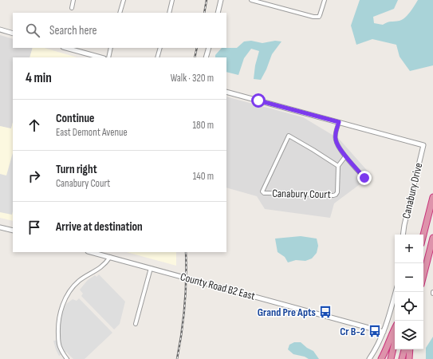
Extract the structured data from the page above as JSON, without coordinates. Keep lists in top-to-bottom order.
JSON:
{
  "streets": {
    "street": ["Canabury Drive", "Canabury Court", "County Road B2 East"]
  },
  "places": {
    "bus stop": ["Grand Pre Apts", "Cr B-2"]
  },
  "page": {
    "search": "Search here",
    "heading": ["4 min", "Walk · 320 m"],
    "list": [
      ["Continue", "East Demont Avenue", "180 m"],
      ["Turn right", "Canabury Court", "140 m"],
      "Arrive at destination"
    ],
    "map_buttons": ["+", "−"]
  }
}
